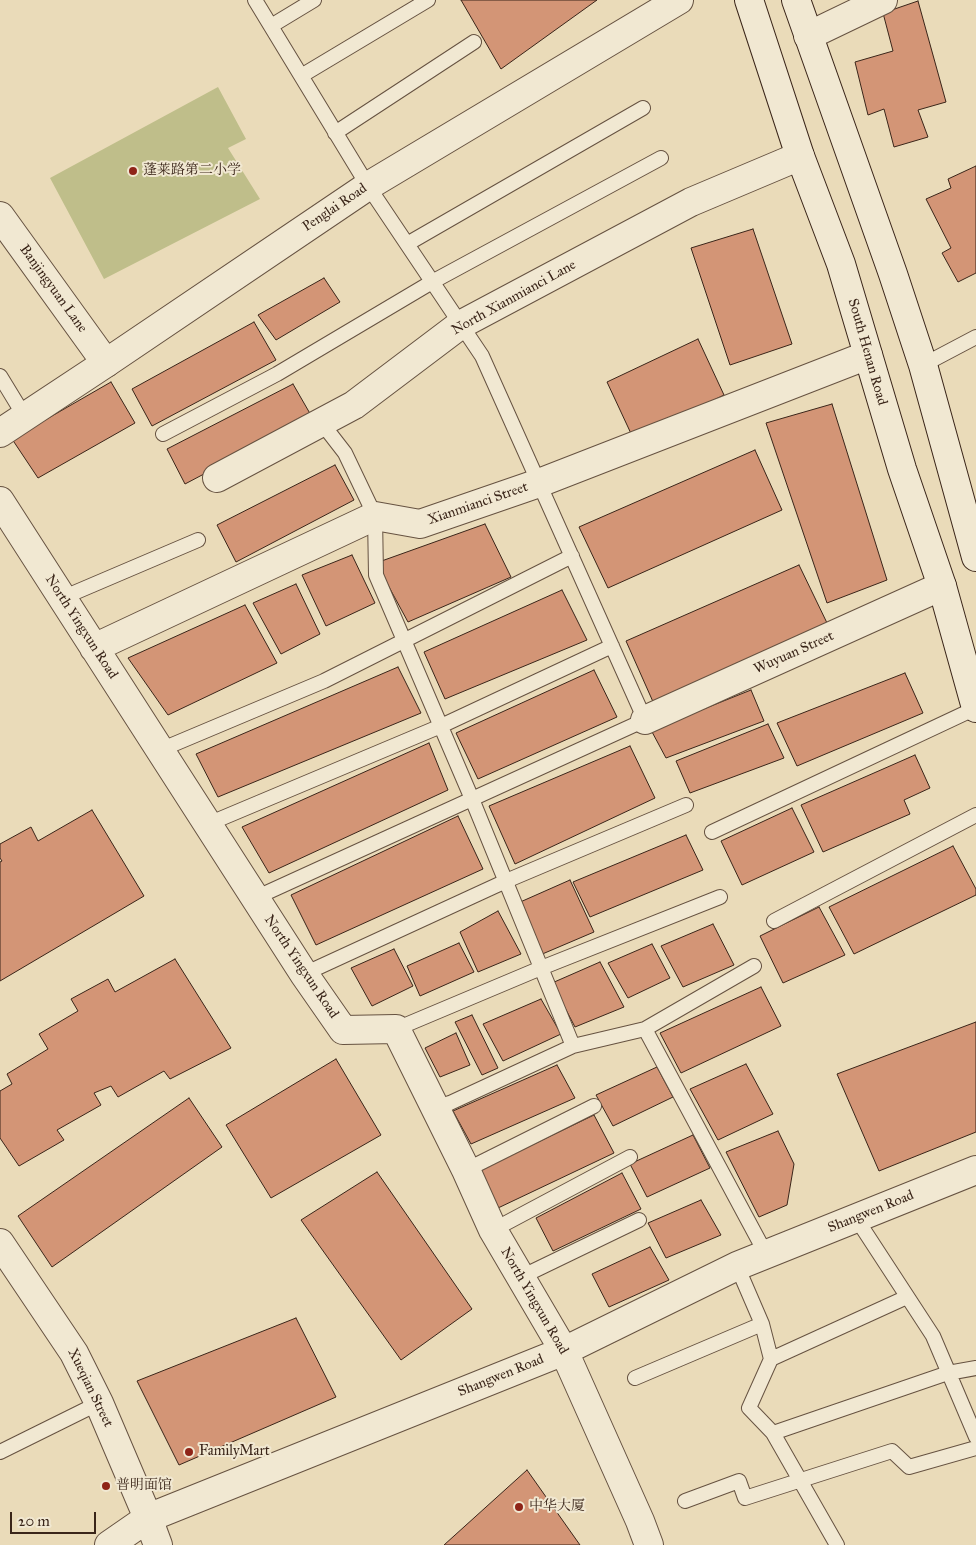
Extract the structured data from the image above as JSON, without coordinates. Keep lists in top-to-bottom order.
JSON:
{
  "streets": {
    "street": [
      "Penglai Road",
      "Banjingyuan Lane",
      "North Xianmianci Lane",
      "South Henan Road",
      "Xianmianci Street",
      "North Yingxun Road",
      "Wuyuan Street",
      "Shangwen Road",
      "Xueqian Street"
    ]
  },
  "crossings": [
    ["Penglai Road", "Banjingyuan Lane"],
    ["North Xianmianci Lane", "South Henan Road"],
    ["South Henan Road", "Xianmianci Street"],
    ["South Henan Road", "Wuyuan Street"],
    ["North Yingxun Road", "Shangwen Road"],
    ["Shangwen Road", "Xueqian Street"]
  ],
  "places": [
    "蓬莱路第二小学",
    "FamilyMart",
    "普明面馆",
    "中华大厦"
  ],
  "scale_bar": "20 m"
}
